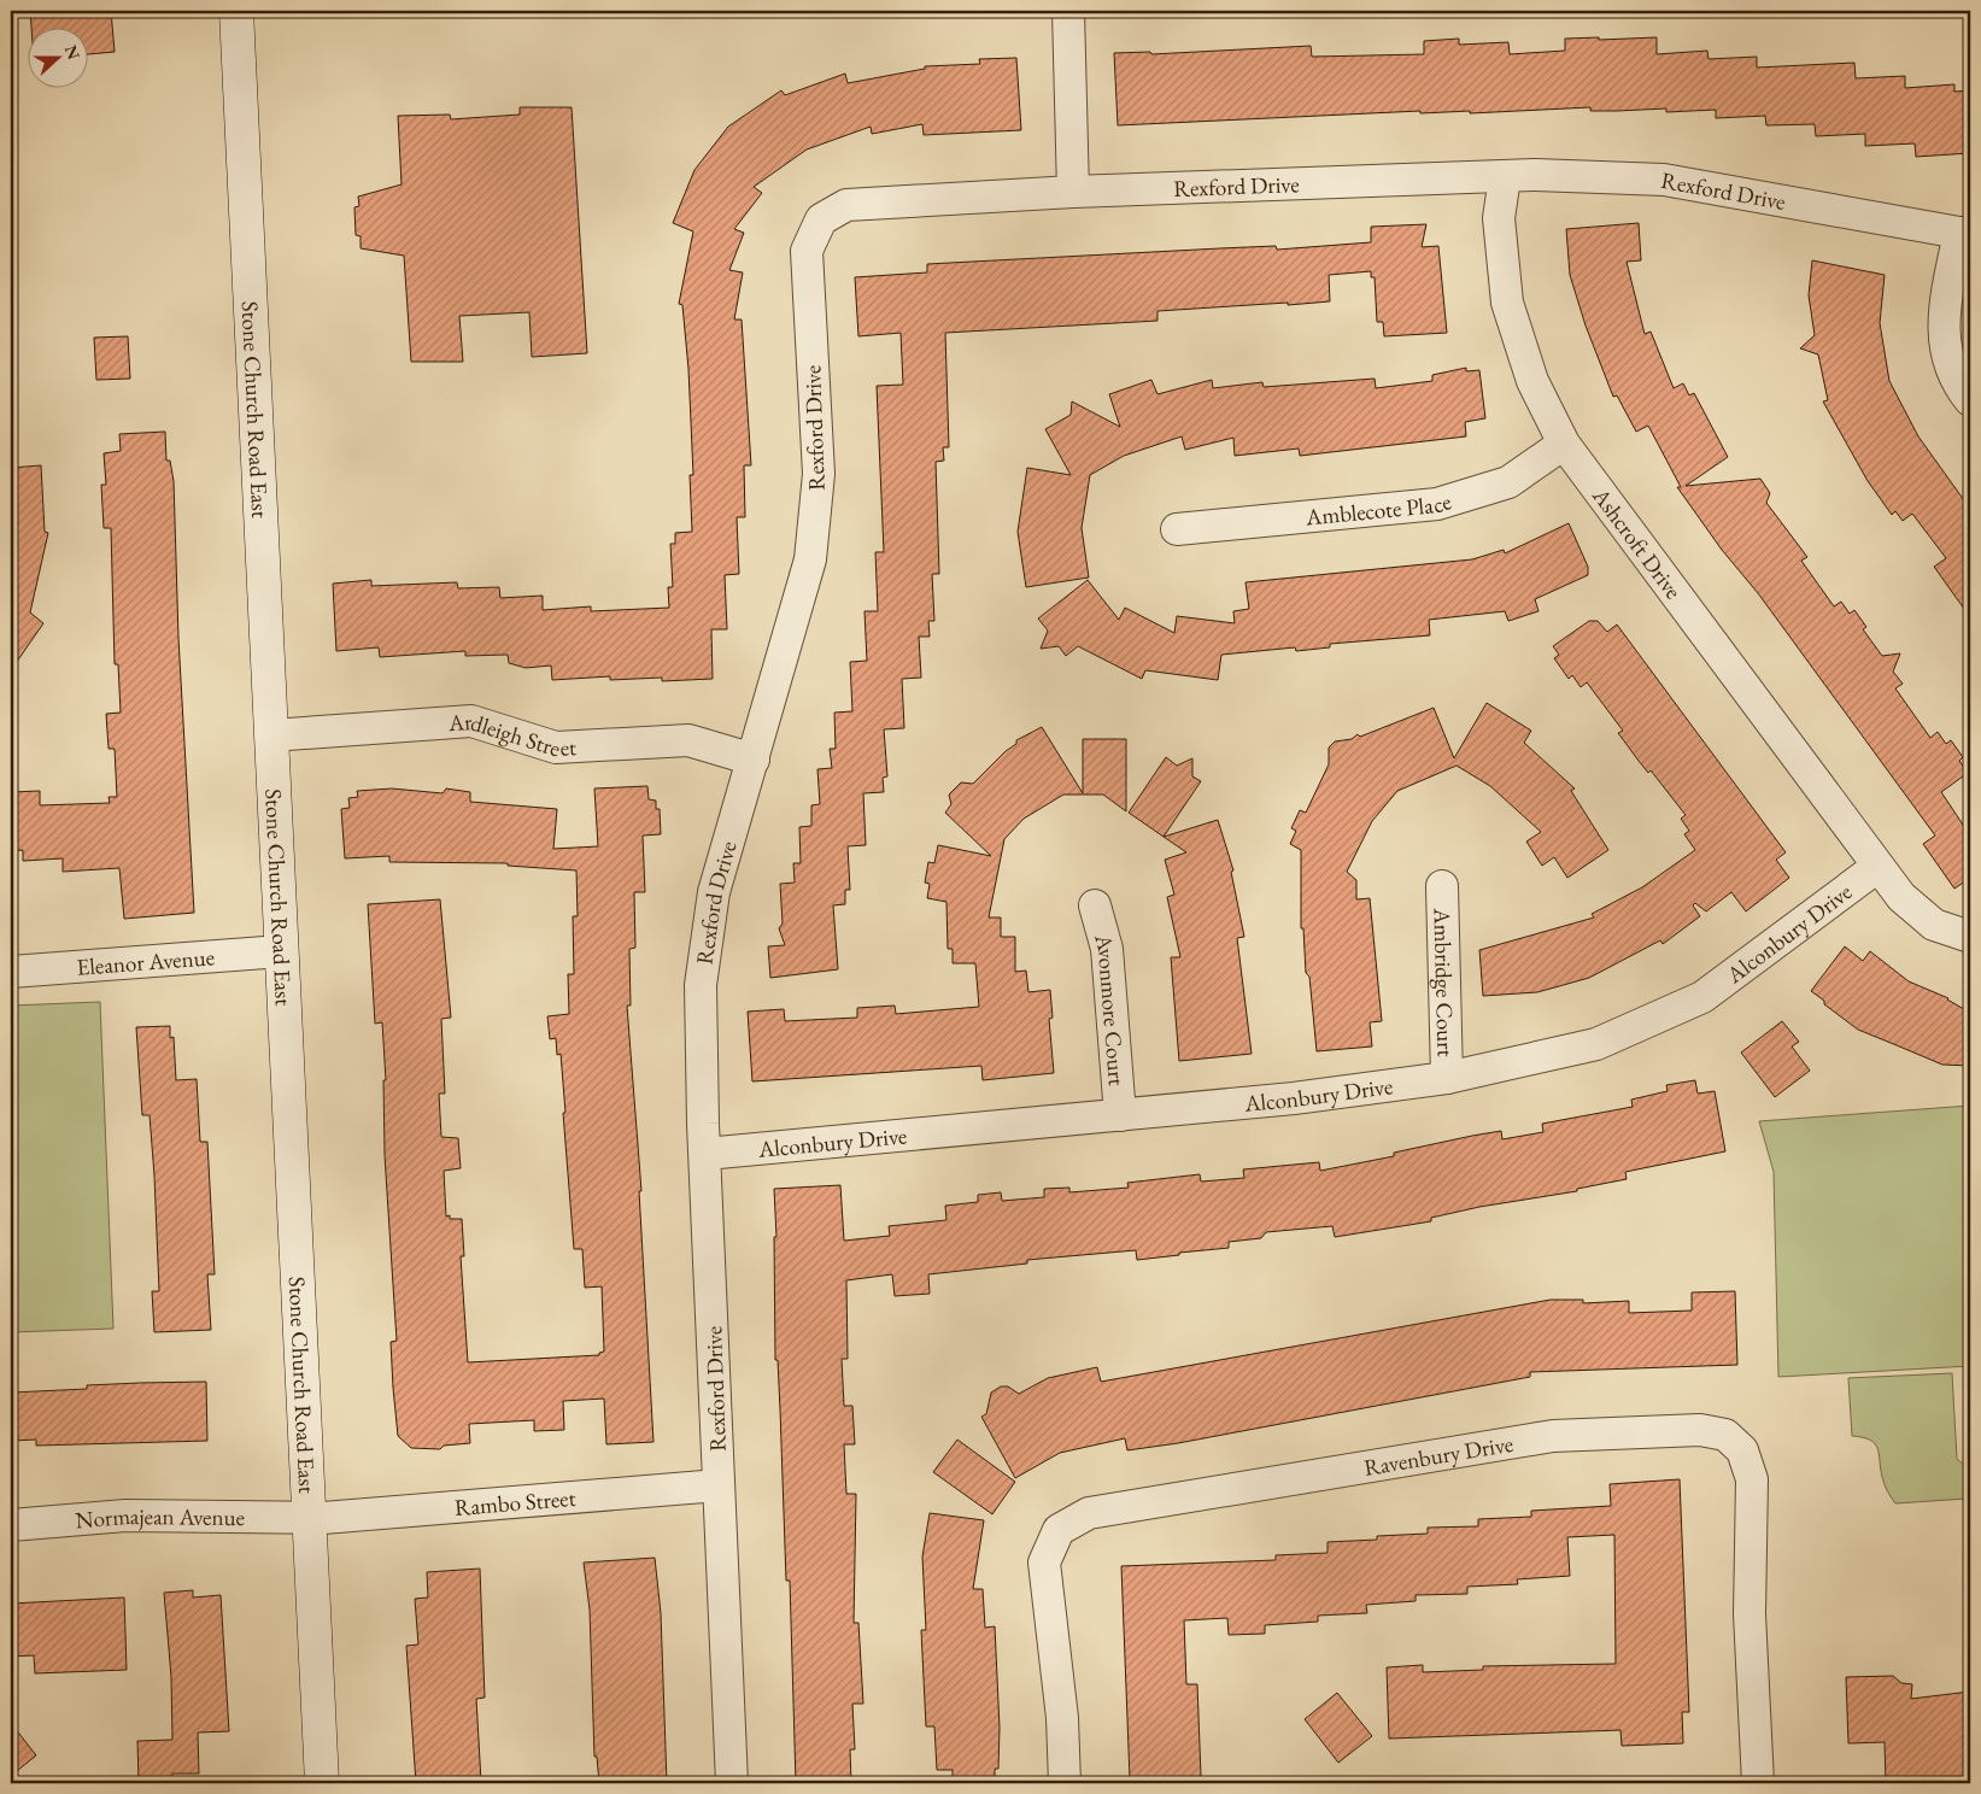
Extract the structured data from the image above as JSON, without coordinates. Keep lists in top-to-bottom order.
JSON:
{
  "streets": {
    "main road": ["Stone Church Road East"],
    "street": [
      "Rexford Drive",
      "Amblecote Place",
      "Ashcroft Drive",
      "Ardleigh Street",
      "Alconbury Drive",
      "Eleanor Avenue",
      "Ambridge Court",
      "Avonmore Court",
      "Ravenbury Drive",
      "Rambo Street",
      "Normajean Avenue"
    ]
  },
  "crossings": [
    ["Rexford Drive", "Ashcroft Drive"],
    ["Rexford Drive", "Ardleigh Street"],
    ["Rexford Drive", "Alconbury Drive"],
    ["Rexford Drive", "Rambo Street"],
    ["Stone Church Road East", "Ardleigh Street"],
    ["Stone Church Road East", "Eleanor Avenue"],
    ["Stone Church Road East", "Rambo Street"],
    ["Stone Church Road East", "Normajean Avenue"],
    ["Amblecote Place", "Ashcroft Drive"],
    ["Ashcroft Drive", "Alconbury Drive"],
    ["Alconbury Drive", "Ambridge Court"],
    ["Alconbury Drive", "Avonmore Court"],
    ["Rambo Street", "Normajean Avenue"]
  ],
  "north": "right"
}
